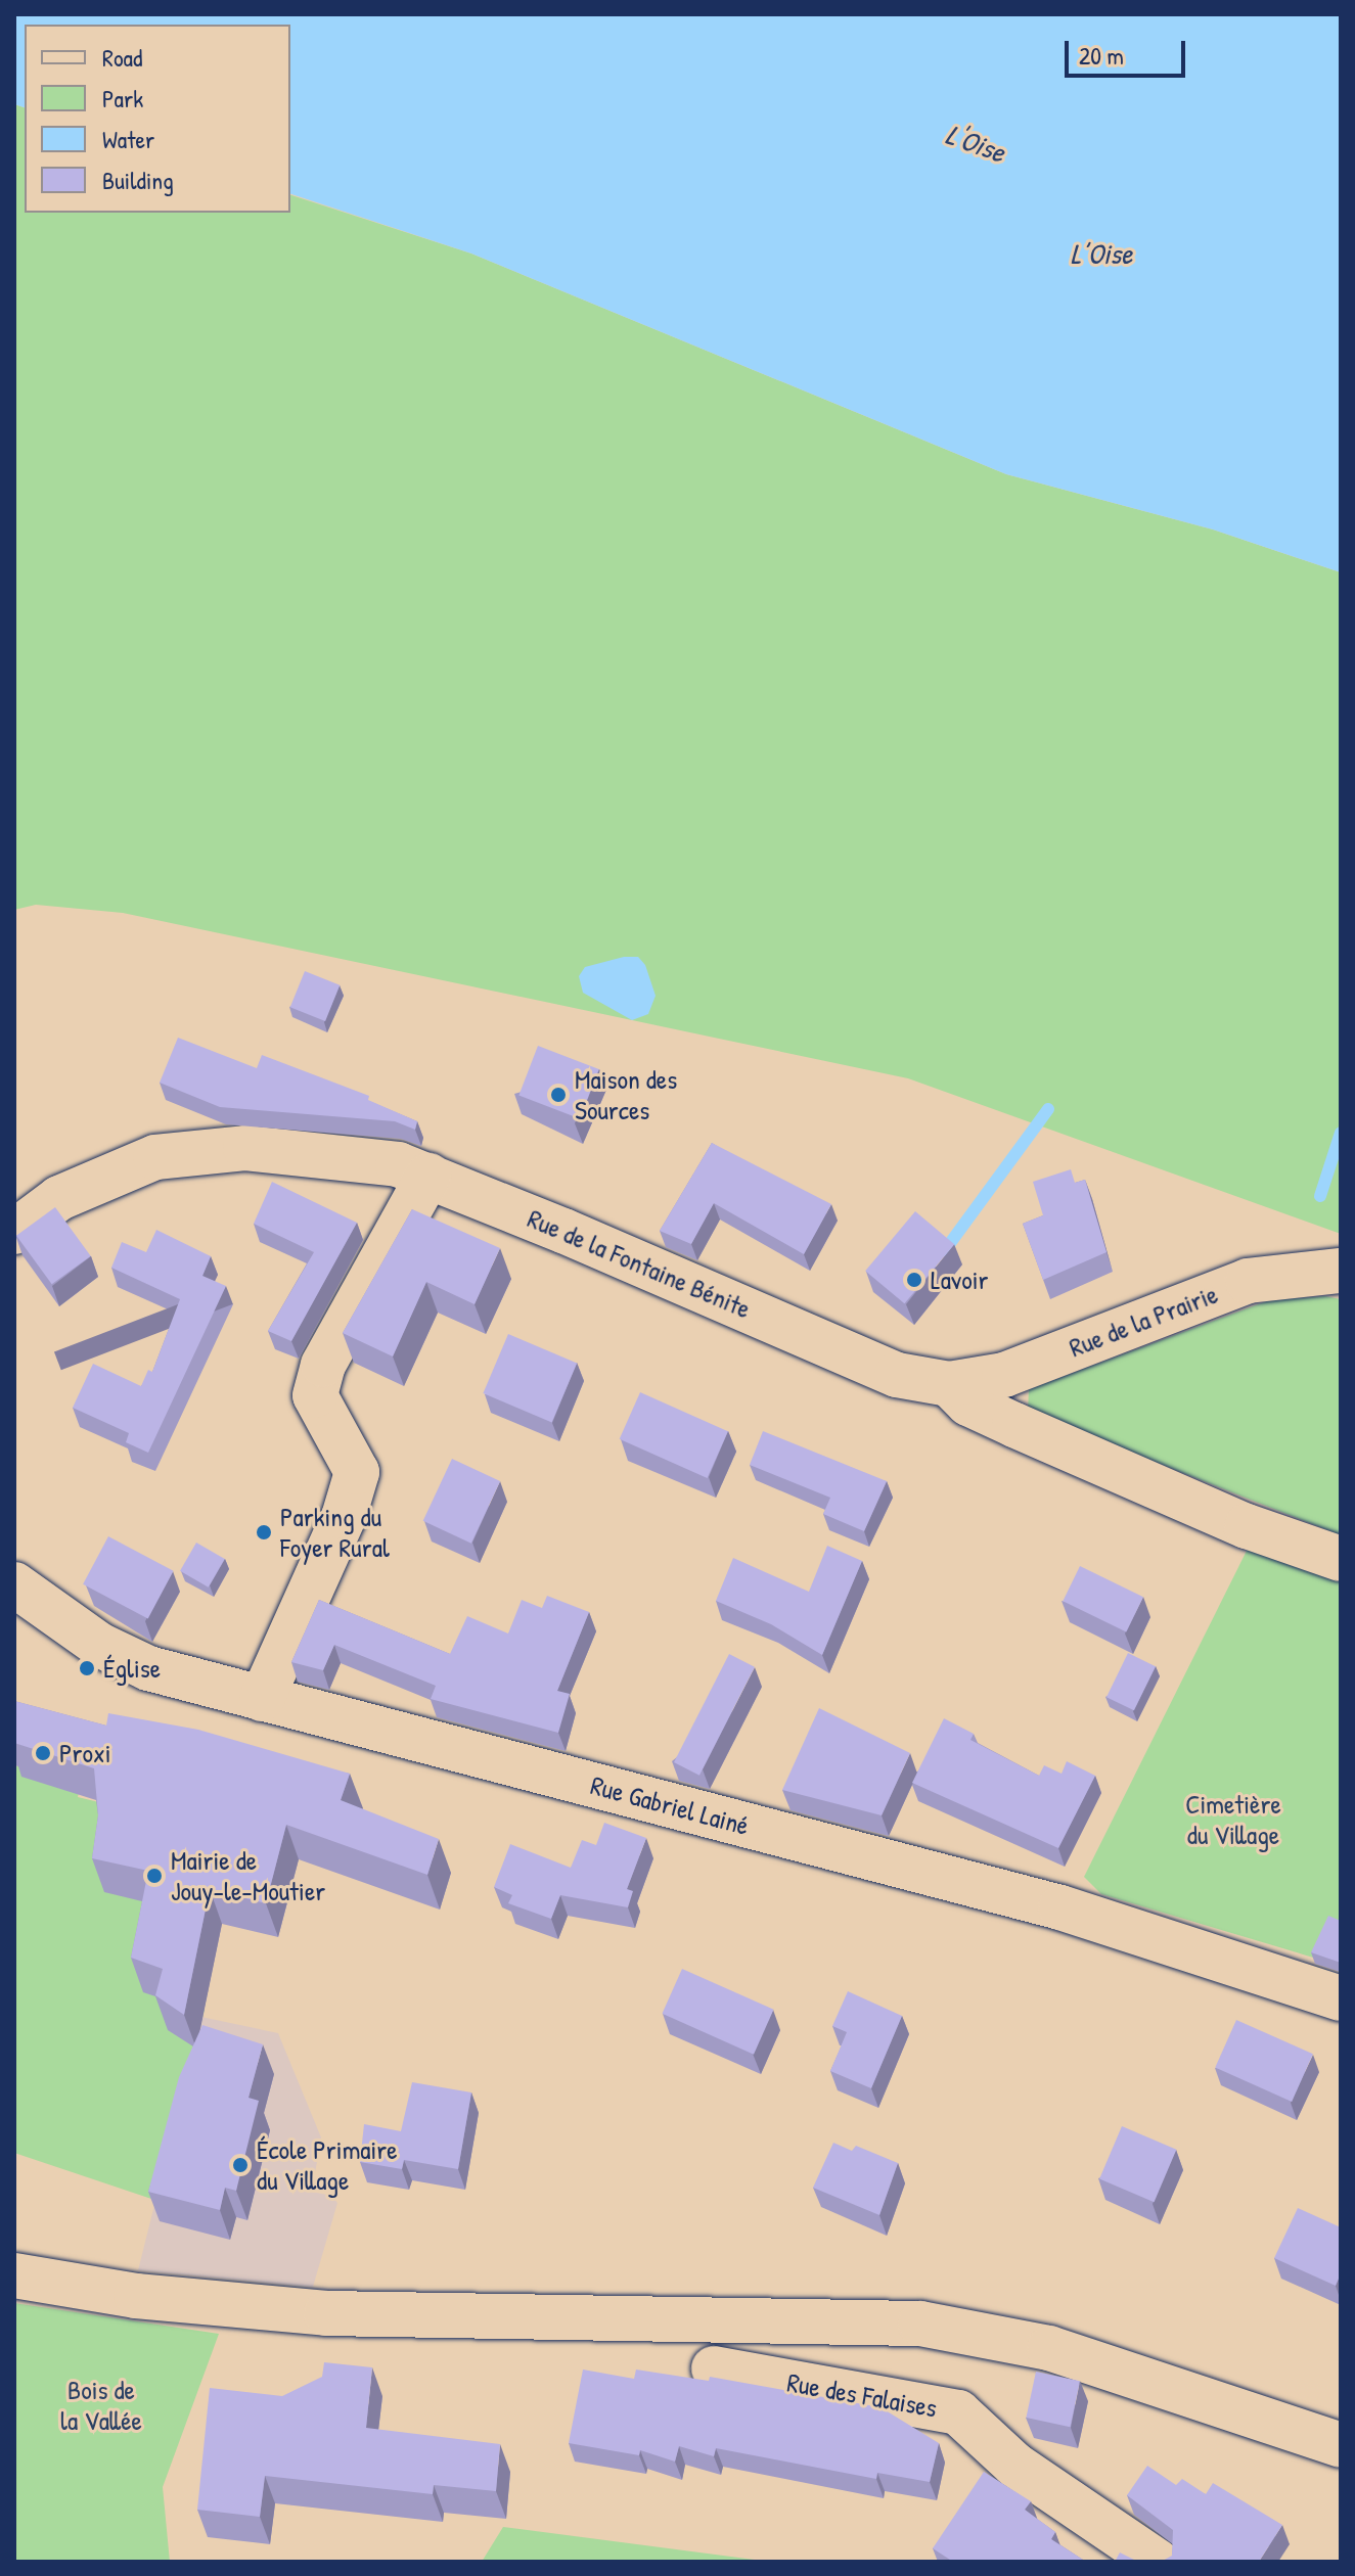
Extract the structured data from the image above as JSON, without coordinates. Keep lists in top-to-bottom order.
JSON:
{
  "streets": {
    "street": [
      "Rue de la Fontaine Bénite",
      "Rue de la Prairie",
      "Rue Gabriel Lainé",
      "Rue des Falaises"
    ]
  },
  "crossings": [
    ["Rue de la Fontaine Bénite", "Rue de la Prairie"]
  ],
  "water": ["L'Oise", "L’Oise"],
  "parks": ["Cimetière du Village", "Bois de la Vallée"],
  "places": [
    "Maison des Sources",
    "Lavoir",
    "Parking du Foyer Rural",
    "Église",
    "Proxi",
    "Mairie de Jouy-le-Moutier",
    "École Primaire du Village"
  ],
  "legend": [
    "Road",
    "Park",
    "Water",
    "Building"
  ],
  "scale_bar": "20 m"
}
